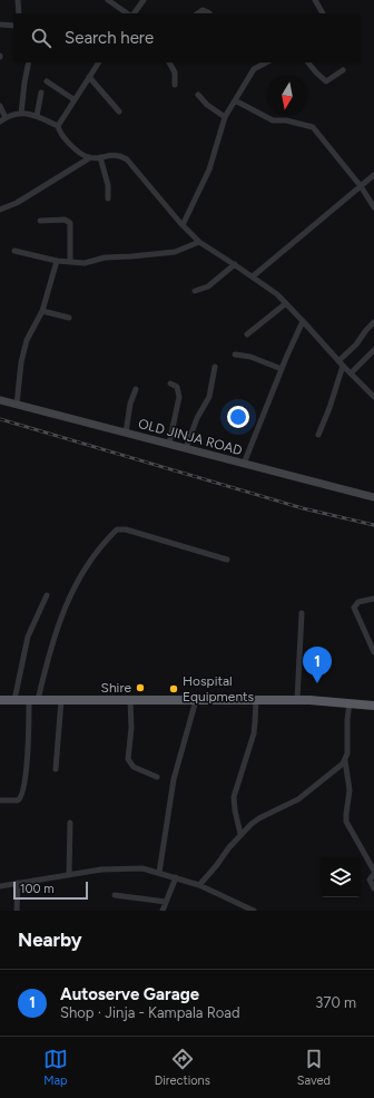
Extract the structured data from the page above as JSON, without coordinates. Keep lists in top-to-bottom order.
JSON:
{
  "streets": {
    "main road": ["OLD JINJA ROAD"]
  },
  "places": ["Shire", "Hospital Equipments"],
  "scale_bar": "100 m",
  "north": "bottom",
  "page": {
    "search": "Search here",
    "pins": "1",
    "scale": "100 m",
    "heading": "Nearby",
    "list": [
      {
        "mark": "1",
        "name": "Autoserve Garage",
        "note": "Shop · Jinja - Kampala Road",
        "value": "370 m"
      }
    ],
    "nav": ["Map", "Directions", "Saved"]
  }
}
